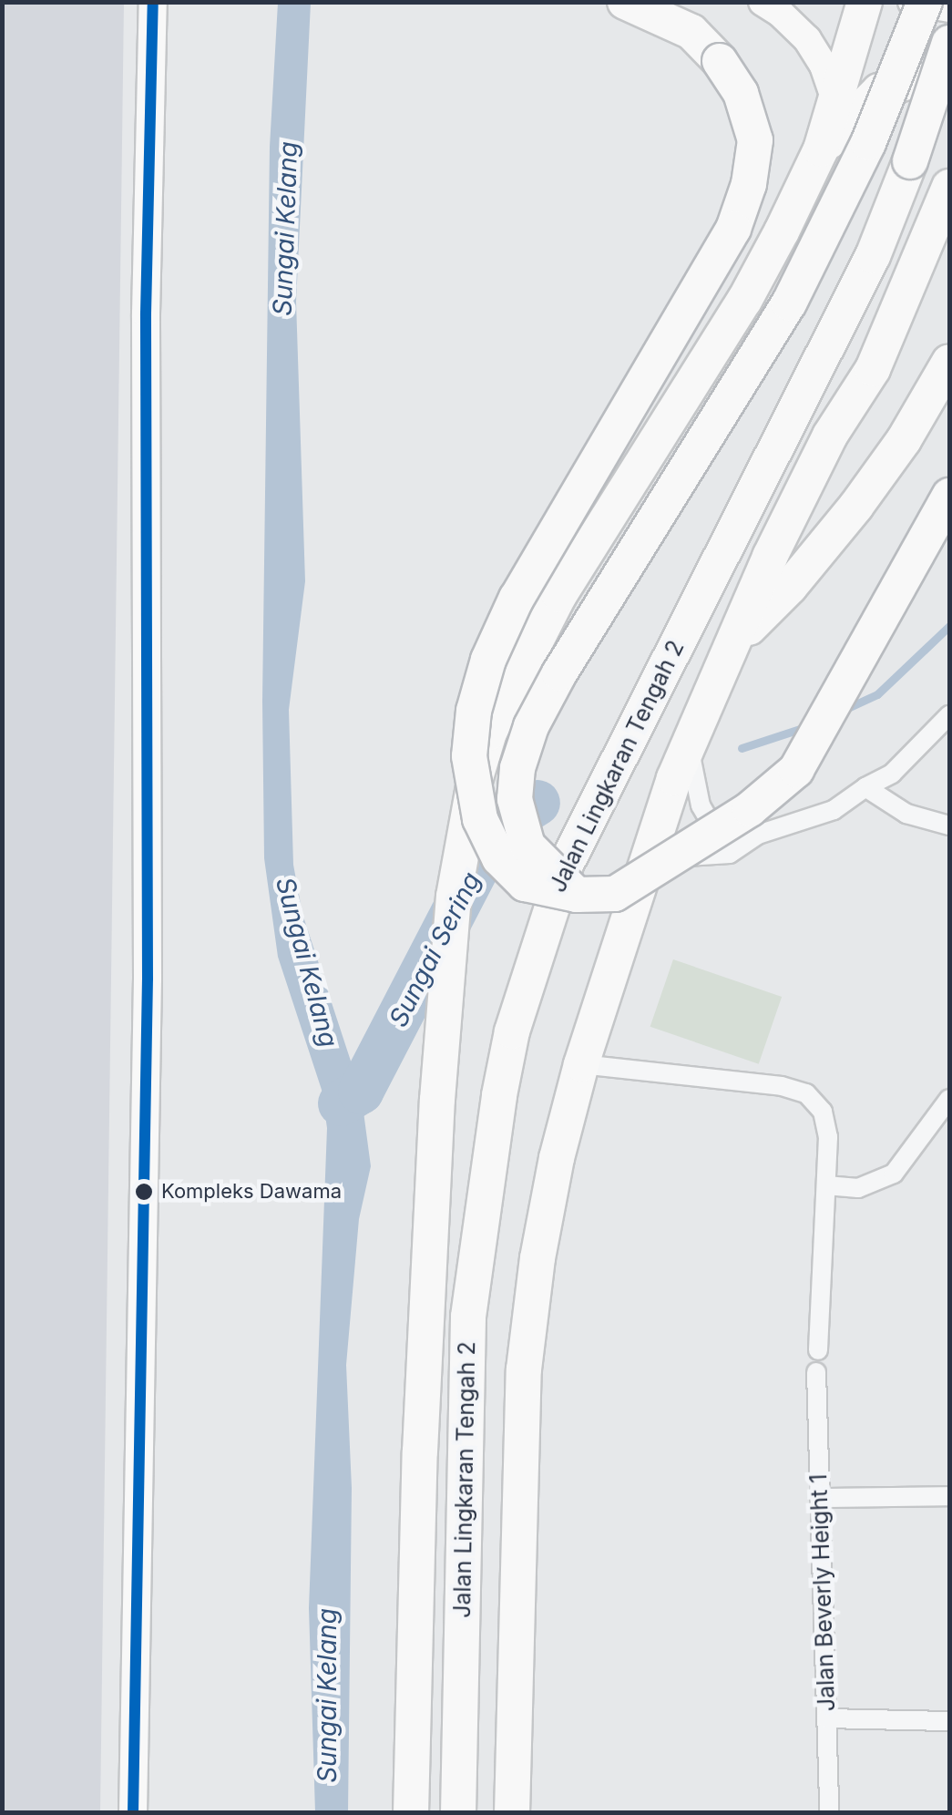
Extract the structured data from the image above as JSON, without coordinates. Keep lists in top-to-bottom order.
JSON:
{
  "streets": {
    "highway": ["Jalan Lingkaran Tengah 2"],
    "street": ["Jalan Beverly Height 1"]
  },
  "water": ["Sungai Kelang", "Sungai Sering"],
  "places": ["Kompleks Dawama"]
}
